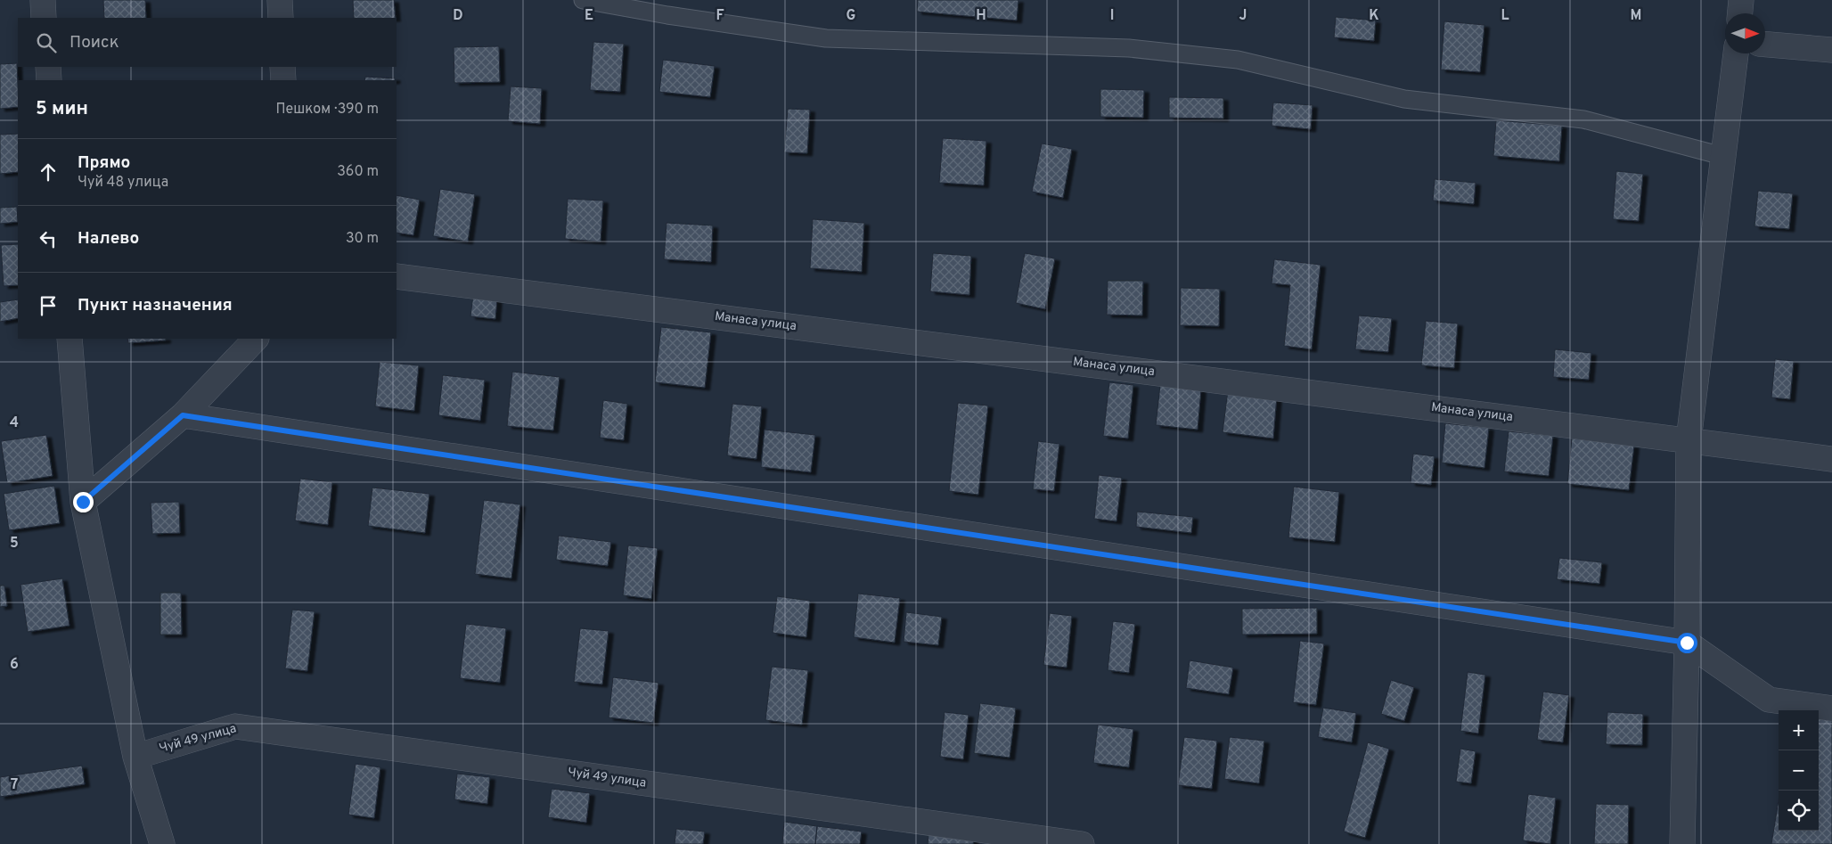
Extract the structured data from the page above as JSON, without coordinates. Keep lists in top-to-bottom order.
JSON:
{
  "streets": {
    "street": ["Манаса улица", "Чуй 49 улица"]
  },
  "north": "right",
  "page": {
    "search": "Поиск",
    "heading": ["5 мин", "Пешком · 390 m"],
    "list": [
      ["Прямо", "Чуй 48 улица", "360 m"],
      ["Налево", "30 m"],
      "Пункт назначения"
    ],
    "map_buttons": ["+", "−"]
  },
  "grid": {
    "columns": [
      "D",
      "E",
      "F",
      "G",
      "H",
      "I",
      "J",
      "K",
      "L",
      "M"
    ],
    "rows": [
      "4",
      "5",
      "6",
      "7"
    ]
  }
}
